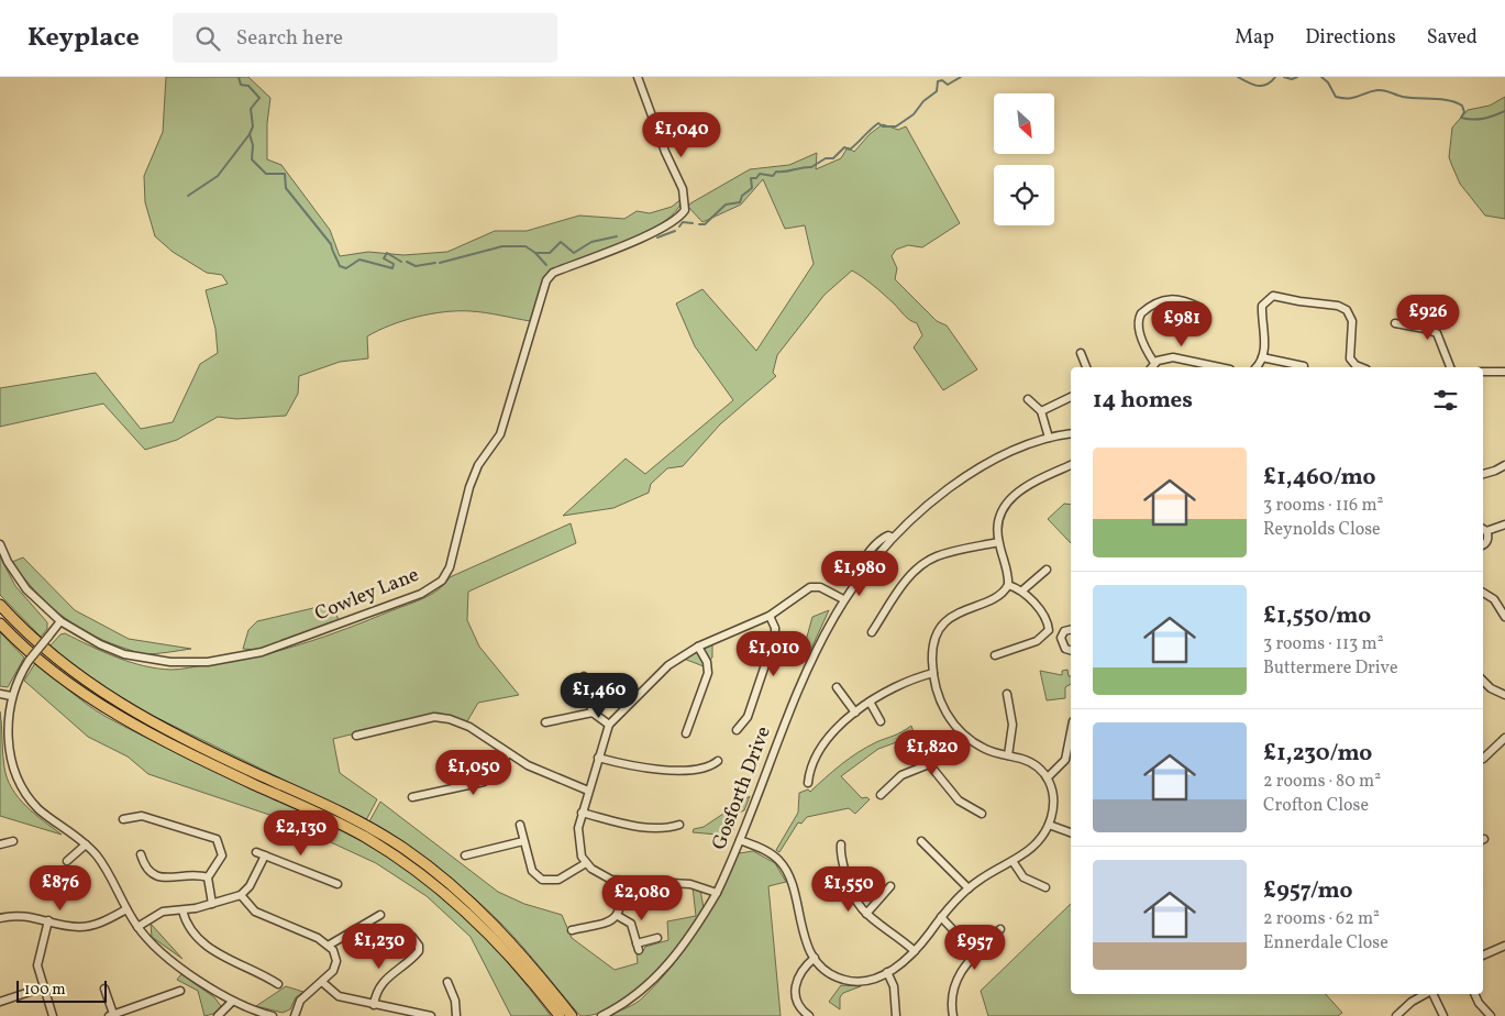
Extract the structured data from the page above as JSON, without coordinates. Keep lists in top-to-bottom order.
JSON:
{
  "streets": {
    "street": ["Cowley Lane", "Gosforth Drive"]
  },
  "scale_bar": "100 m",
  "north": "bottom right",
  "page": {
    "header": "Keyplace",
    "search": "Search here",
    "nav": ["Map", "Directions", "Saved"],
    "price": [
      "£1,040",
      "£926",
      "£981",
      "£1,980",
      "£1,010",
      "£1,460",
      "£1,820",
      "£1,050",
      "£2,130",
      "£876",
      "£1,550",
      "£2,080",
      "£1,230",
      "£957"
    ],
    "heading": "14 homes",
    "list": [
      {
        "name": "£1,460/mo",
        "note": "3 rooms · 116 m² · Reynolds Close"
      },
      {
        "name": "£1,550/mo",
        "note": "3 rooms · 113 m² · Buttermere Drive"
      },
      {
        "name": "£1,230/mo",
        "note": "2 rooms · 80 m² · Crofton Close"
      },
      {
        "name": "£957/mo",
        "note": "2 rooms · 62 m² · Ennerdale Close"
      }
    ],
    "scale": "100 m"
  }
}
